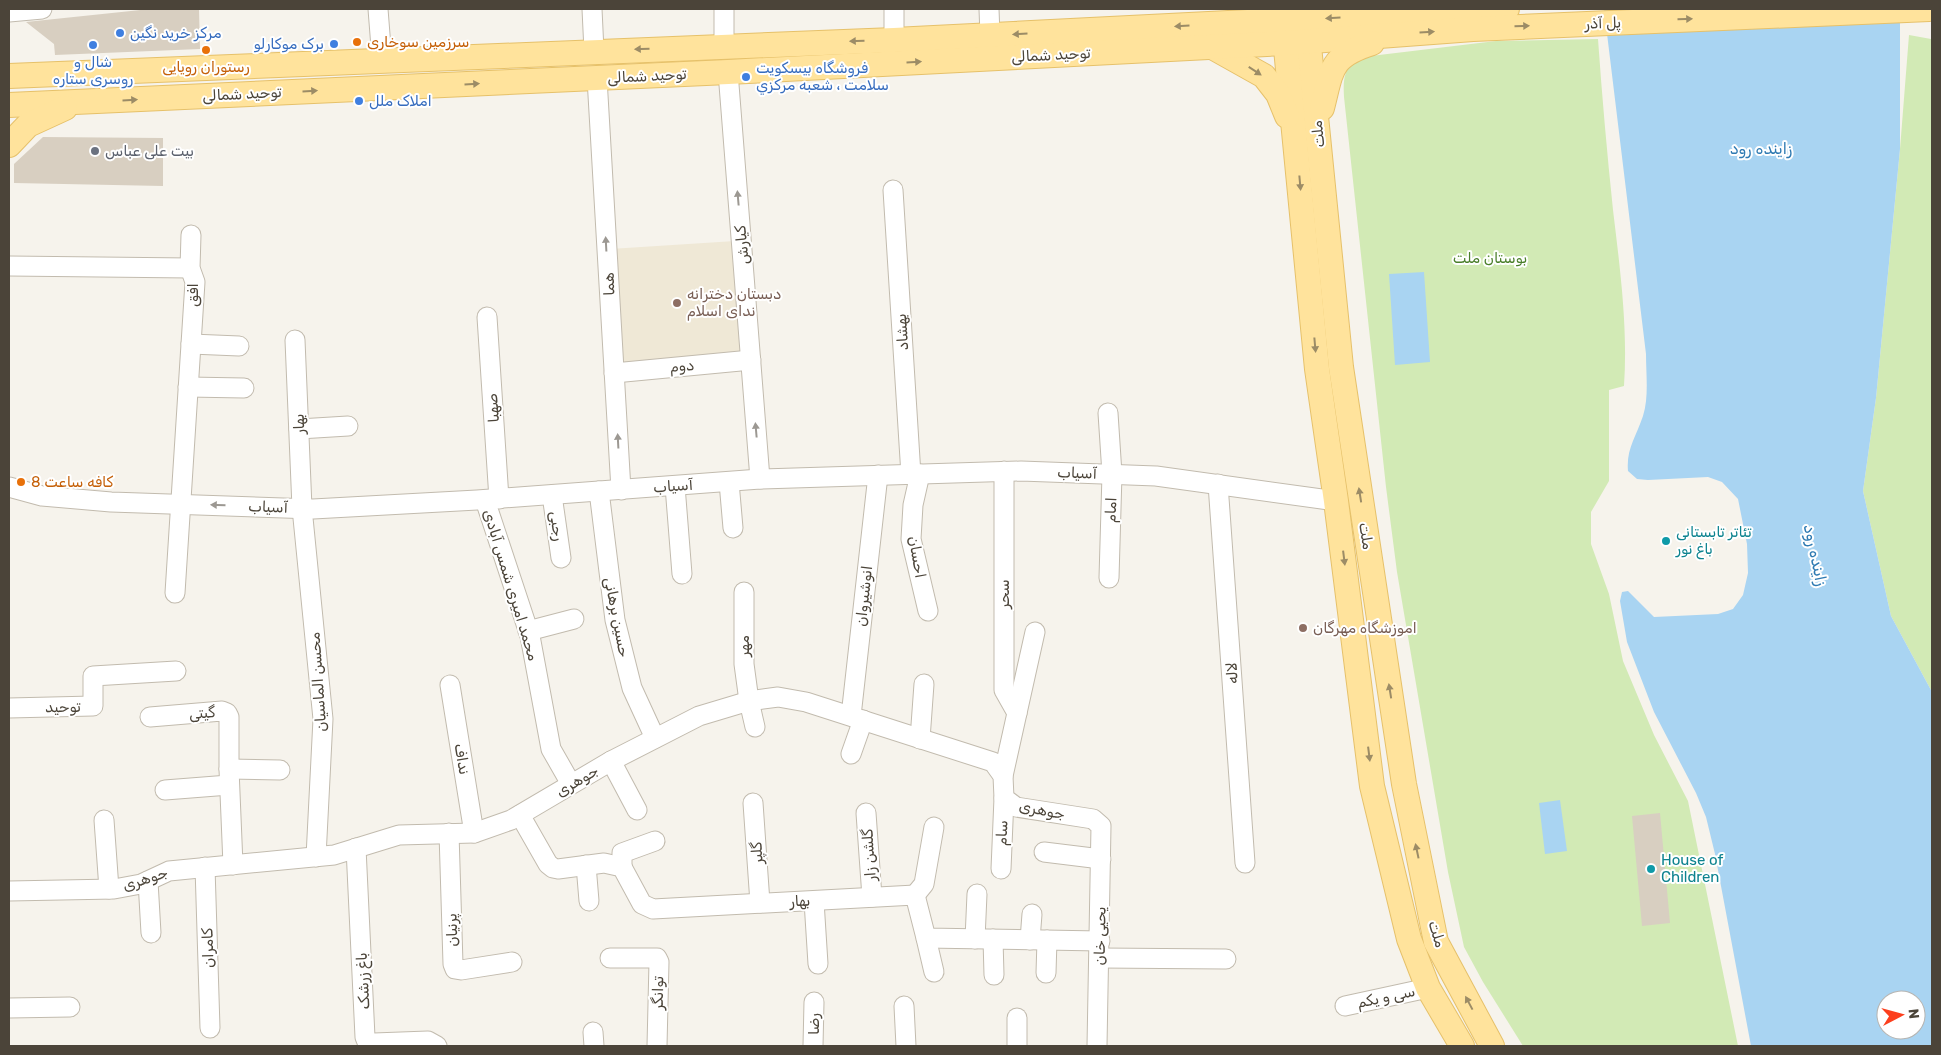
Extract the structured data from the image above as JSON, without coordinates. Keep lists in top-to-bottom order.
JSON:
{
  "streets": {
    "main road": ["پل آذر", "توحید شمالی", "ملت"],
    "street": [
      "کیارش",
      "هما",
      "افق",
      "بهشاد",
      "دوم",
      "صهبا",
      "بهار",
      "آسیاب",
      "امام",
      "رجبی",
      "احسان",
      "محمد امیری شمس آبادی",
      "سحر",
      "انوشیروان",
      "حسین برهانی",
      "مهر",
      "لاله",
      "محسن الماسیان",
      "توحید",
      "گیتی",
      "نداف",
      "جوهری",
      "سام",
      "گلپر",
      "گلشن زار",
      "پرنیان",
      "یحیی خان",
      "کامران",
      "باغ زرشک",
      "توانگر",
      "سی و یکم",
      "رضا"
    ]
  },
  "crossings": [
    ["پل آذر", "توحید شمالی"],
    ["پل آذر", "ملت"],
    ["توحید شمالی", "ملت"],
    ["توحید شمالی", "کیارش"],
    ["توحید شمالی", "هما"],
    ["ملت", "آسیاب"],
    ["ملت", "سی و یکم"],
    ["کیارش", "دوم"],
    ["کیارش", "آسیاب"],
    ["هما", "دوم"],
    ["هما", "آسیاب"],
    ["افق", "آسیاب"],
    ["بهشاد", "آسیاب"],
    ["بهشاد", "احسان"],
    ["صهبا", "آسیاب"],
    ["صهبا", "محمد امیری شمس آبادی"],
    ["بهار", "آسیاب"],
    ["بهار", "محسن الماسیان"],
    ["بهار", "گلپر"],
    ["بهار", "گلشن زار"],
    ["آسیاب", "امام"],
    ["آسیاب", "رجبی"],
    ["آسیاب", "احسان"],
    ["آسیاب", "محمد امیری شمس آبادی"],
    ["آسیاب", "سحر"],
    ["آسیاب", "انوشیروان"],
    ["آسیاب", "حسین برهانی"],
    ["آسیاب", "لاله"],
    ["آسیاب", "محسن الماسیان"],
    ["محمد امیری شمس آبادی", "جوهری"],
    ["انوشیروان", "جوهری"],
    ["حسین برهانی", "جوهری"],
    ["مهر", "جوهری"],
    ["محسن الماسیان", "جوهری"],
    ["گیتی", "جوهری"],
    ["نداف", "جوهری"],
    ["جوهری", "سام"],
    ["جوهری", "پرنیان"],
    ["جوهری", "یحیی خان"],
    ["جوهری", "کامران"],
    ["جوهری", "باغ زرشک"]
  ],
  "one_way": ["کیارش", "هما"],
  "water": ["زاینده رود"],
  "parks": ["بوستان ملت"],
  "places": [
    "مرکز خرید نگین",
    "سرزمین سوخاری",
    "برک موکارلو",
    "شال و روسری ستاره",
    "رستوران رویایی",
    "فروشگاه بيسكويت سلامت ، شعبه مركزي",
    "املاک ملل",
    "بیت علی عباس",
    "دبستان دخترانه ندای اسلام",
    "کافه ساعت 8",
    "تئاتر تابستانی باغ نور",
    "اموزشگاه مهرگان",
    "House of Children"
  ],
  "north": "right"
}
